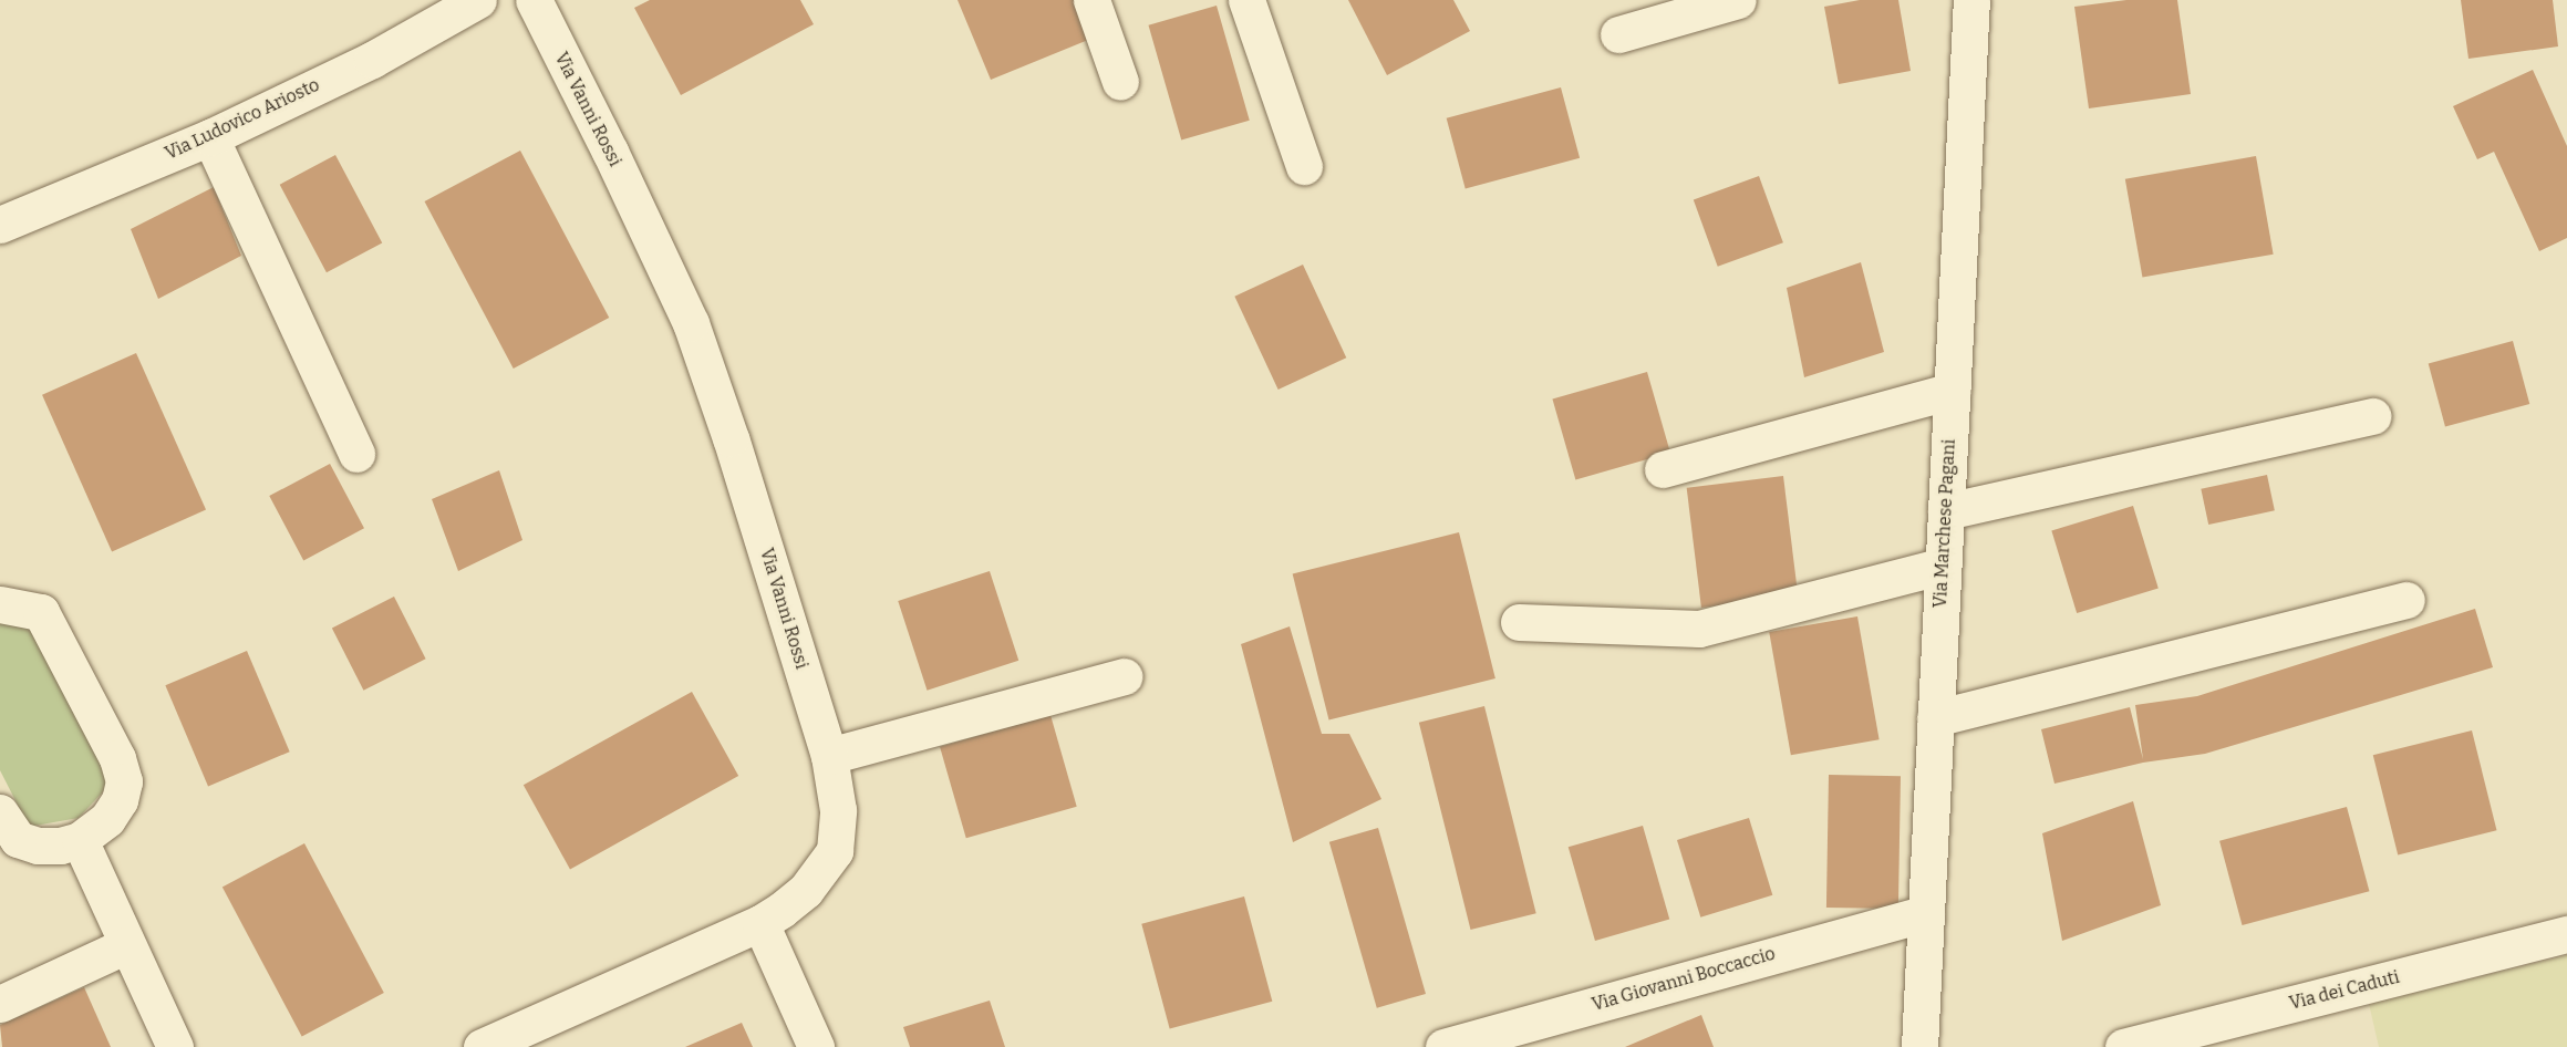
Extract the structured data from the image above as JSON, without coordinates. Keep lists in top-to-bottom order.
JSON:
{
  "streets": {
    "street": [
      "Via Vanni Rossi",
      "Via Ludovico Ariosto",
      "Via Marchese Pagani",
      "Via Giovanni Boccaccio",
      "Via dei Caduti"
    ]
  },
  "crossings": [
    ["Via Marchese Pagani", "Via Giovanni Boccaccio"]
  ]
}
